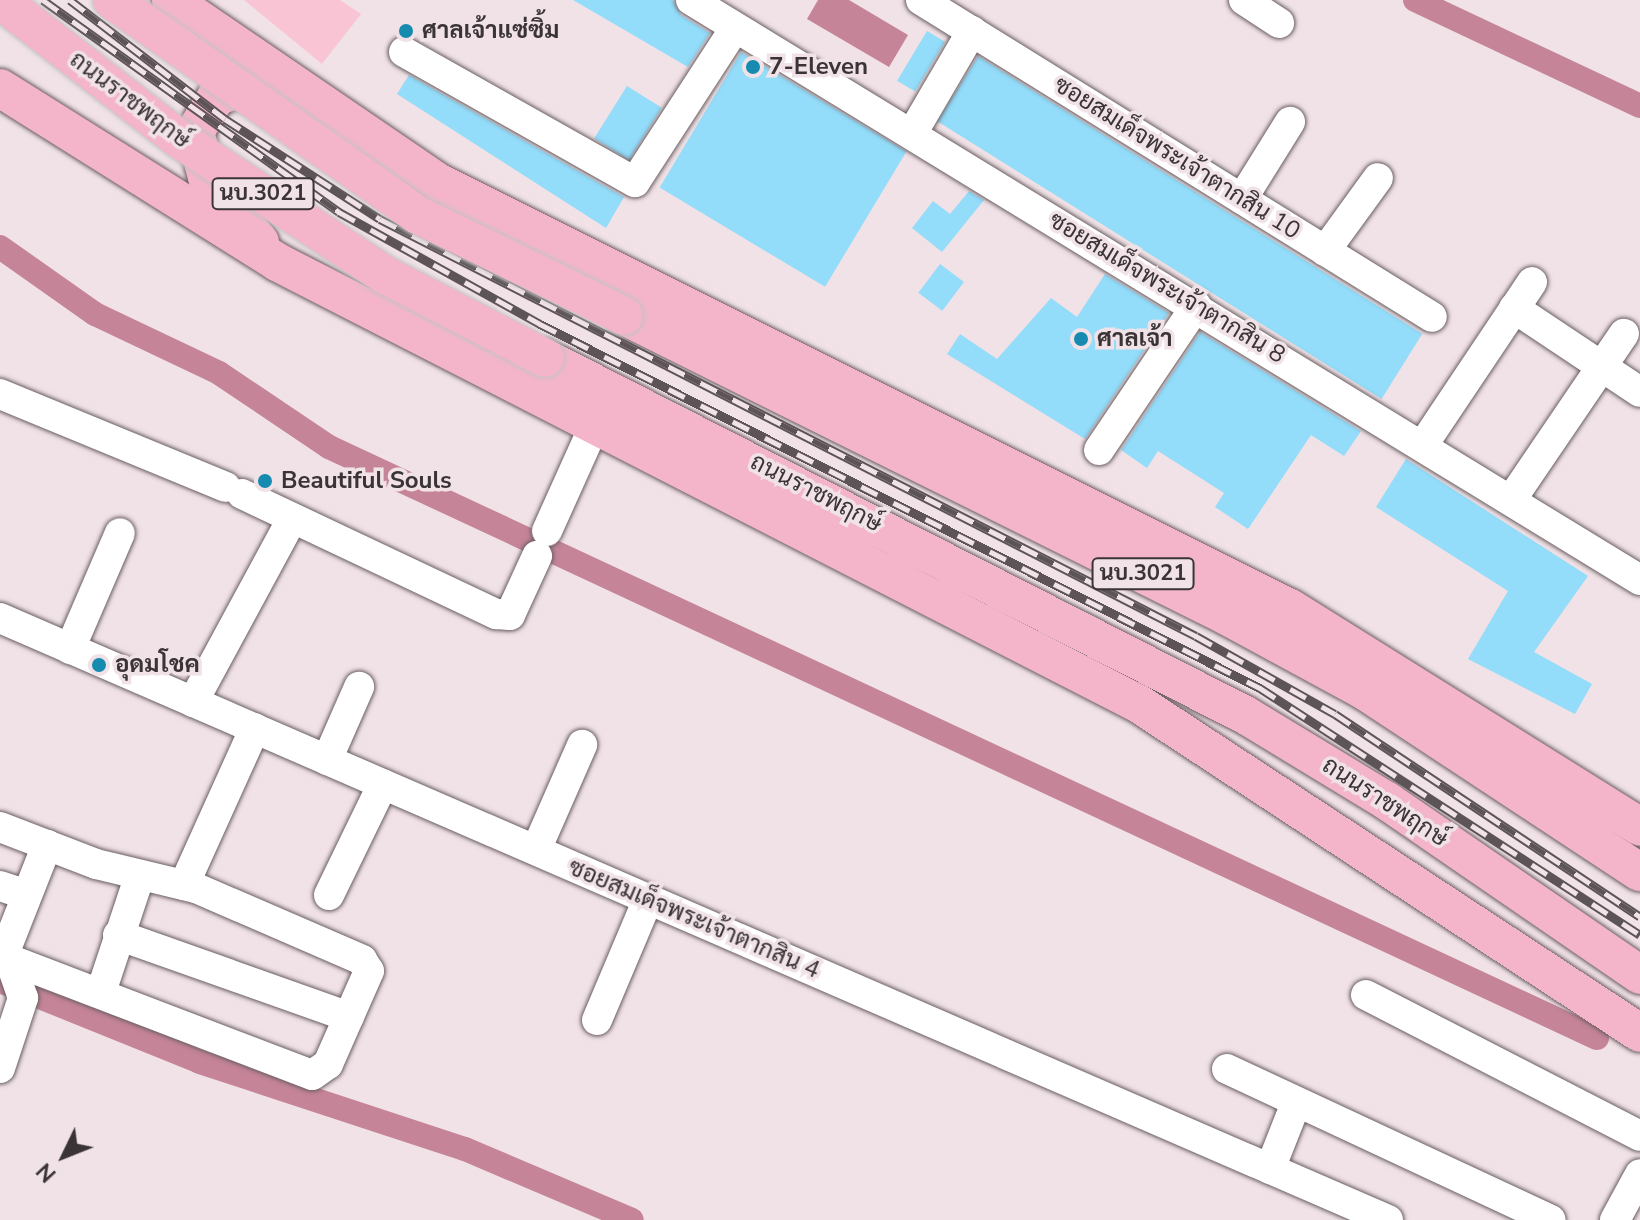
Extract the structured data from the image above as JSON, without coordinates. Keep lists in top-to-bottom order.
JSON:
{
  "streets": {
    "main road": ["ถนนราชพฤกษ์", "นบ.3021"],
    "street": ["ซอยสมเด็จพระเจ้าตากสิน 10", "ซอยสมเด็จพระเจ้าตากสิน 8", "ซอยสมเด็จพระเจ้าตากสิน 4"]
  },
  "places": [
    "ศาลเจ้าแซ่ซิ้ม",
    "7-Eleven",
    "ศาลเจ้า",
    "Beautiful Souls",
    "อุดมโชค"
  ],
  "north": "bottom left"
}
